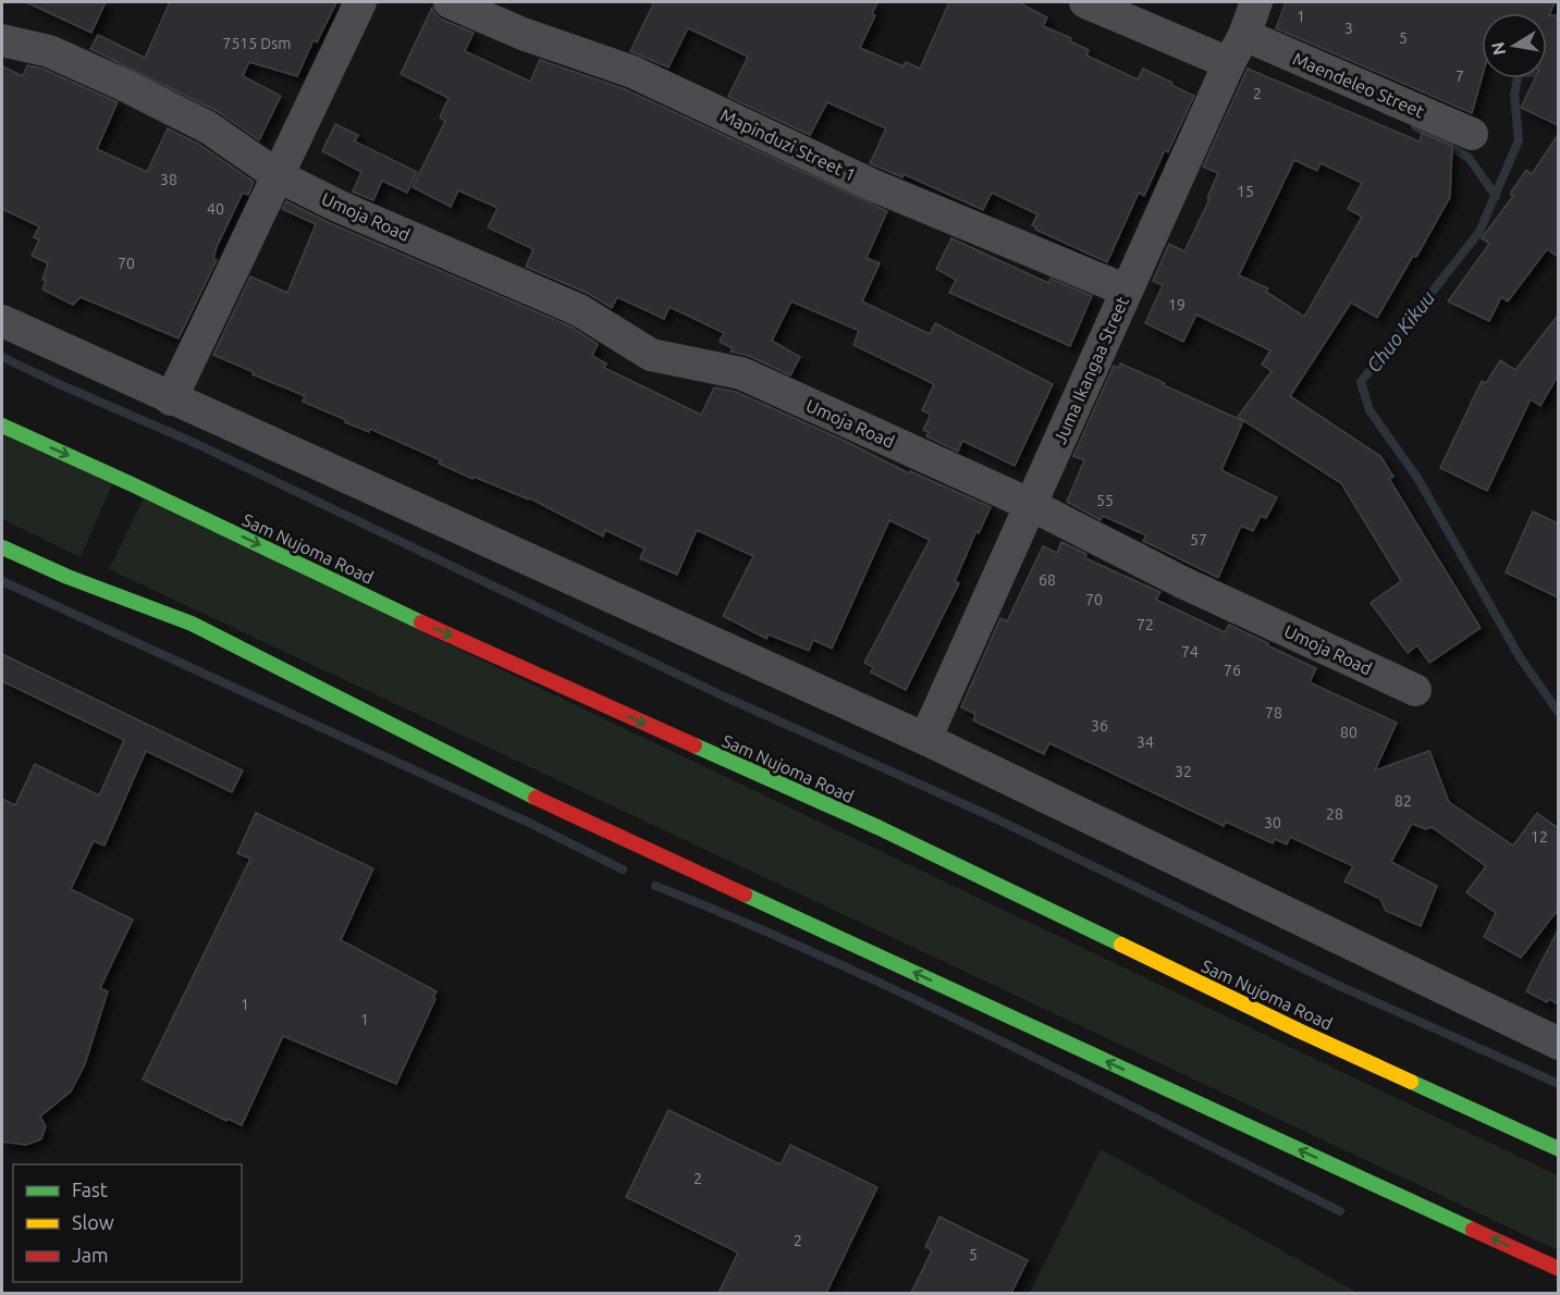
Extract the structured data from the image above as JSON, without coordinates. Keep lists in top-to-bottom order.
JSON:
{
  "streets": {
    "main road": ["Sam Nujoma Road"],
    "street": [
      "Maendeleo Street",
      "Mapinduzi Street 1",
      "Umoja Road",
      "Juma Ikangaa Street"
    ]
  },
  "crossings": [
    ["Maendeleo Street", "Juma Ikangaa Street"],
    ["Mapinduzi Street 1", "Juma Ikangaa Street"],
    ["Umoja Road", "Juma Ikangaa Street"]
  ],
  "water": ["Chuo Kikuu"],
  "house_numbers": [
    "1",
    "3",
    "5",
    "7515 Dsm",
    "7",
    "2",
    "38",
    "15",
    "40",
    "70",
    "19",
    "55",
    "57",
    "68",
    "70",
    "72",
    "74",
    "76",
    "78",
    "36",
    "80",
    "34",
    "32",
    "82",
    "28",
    "30",
    "12",
    "1",
    "1",
    "2",
    "2",
    "5"
  ],
  "legend": ["Fast", "Slow", "Jam"],
  "north": "left"
}
